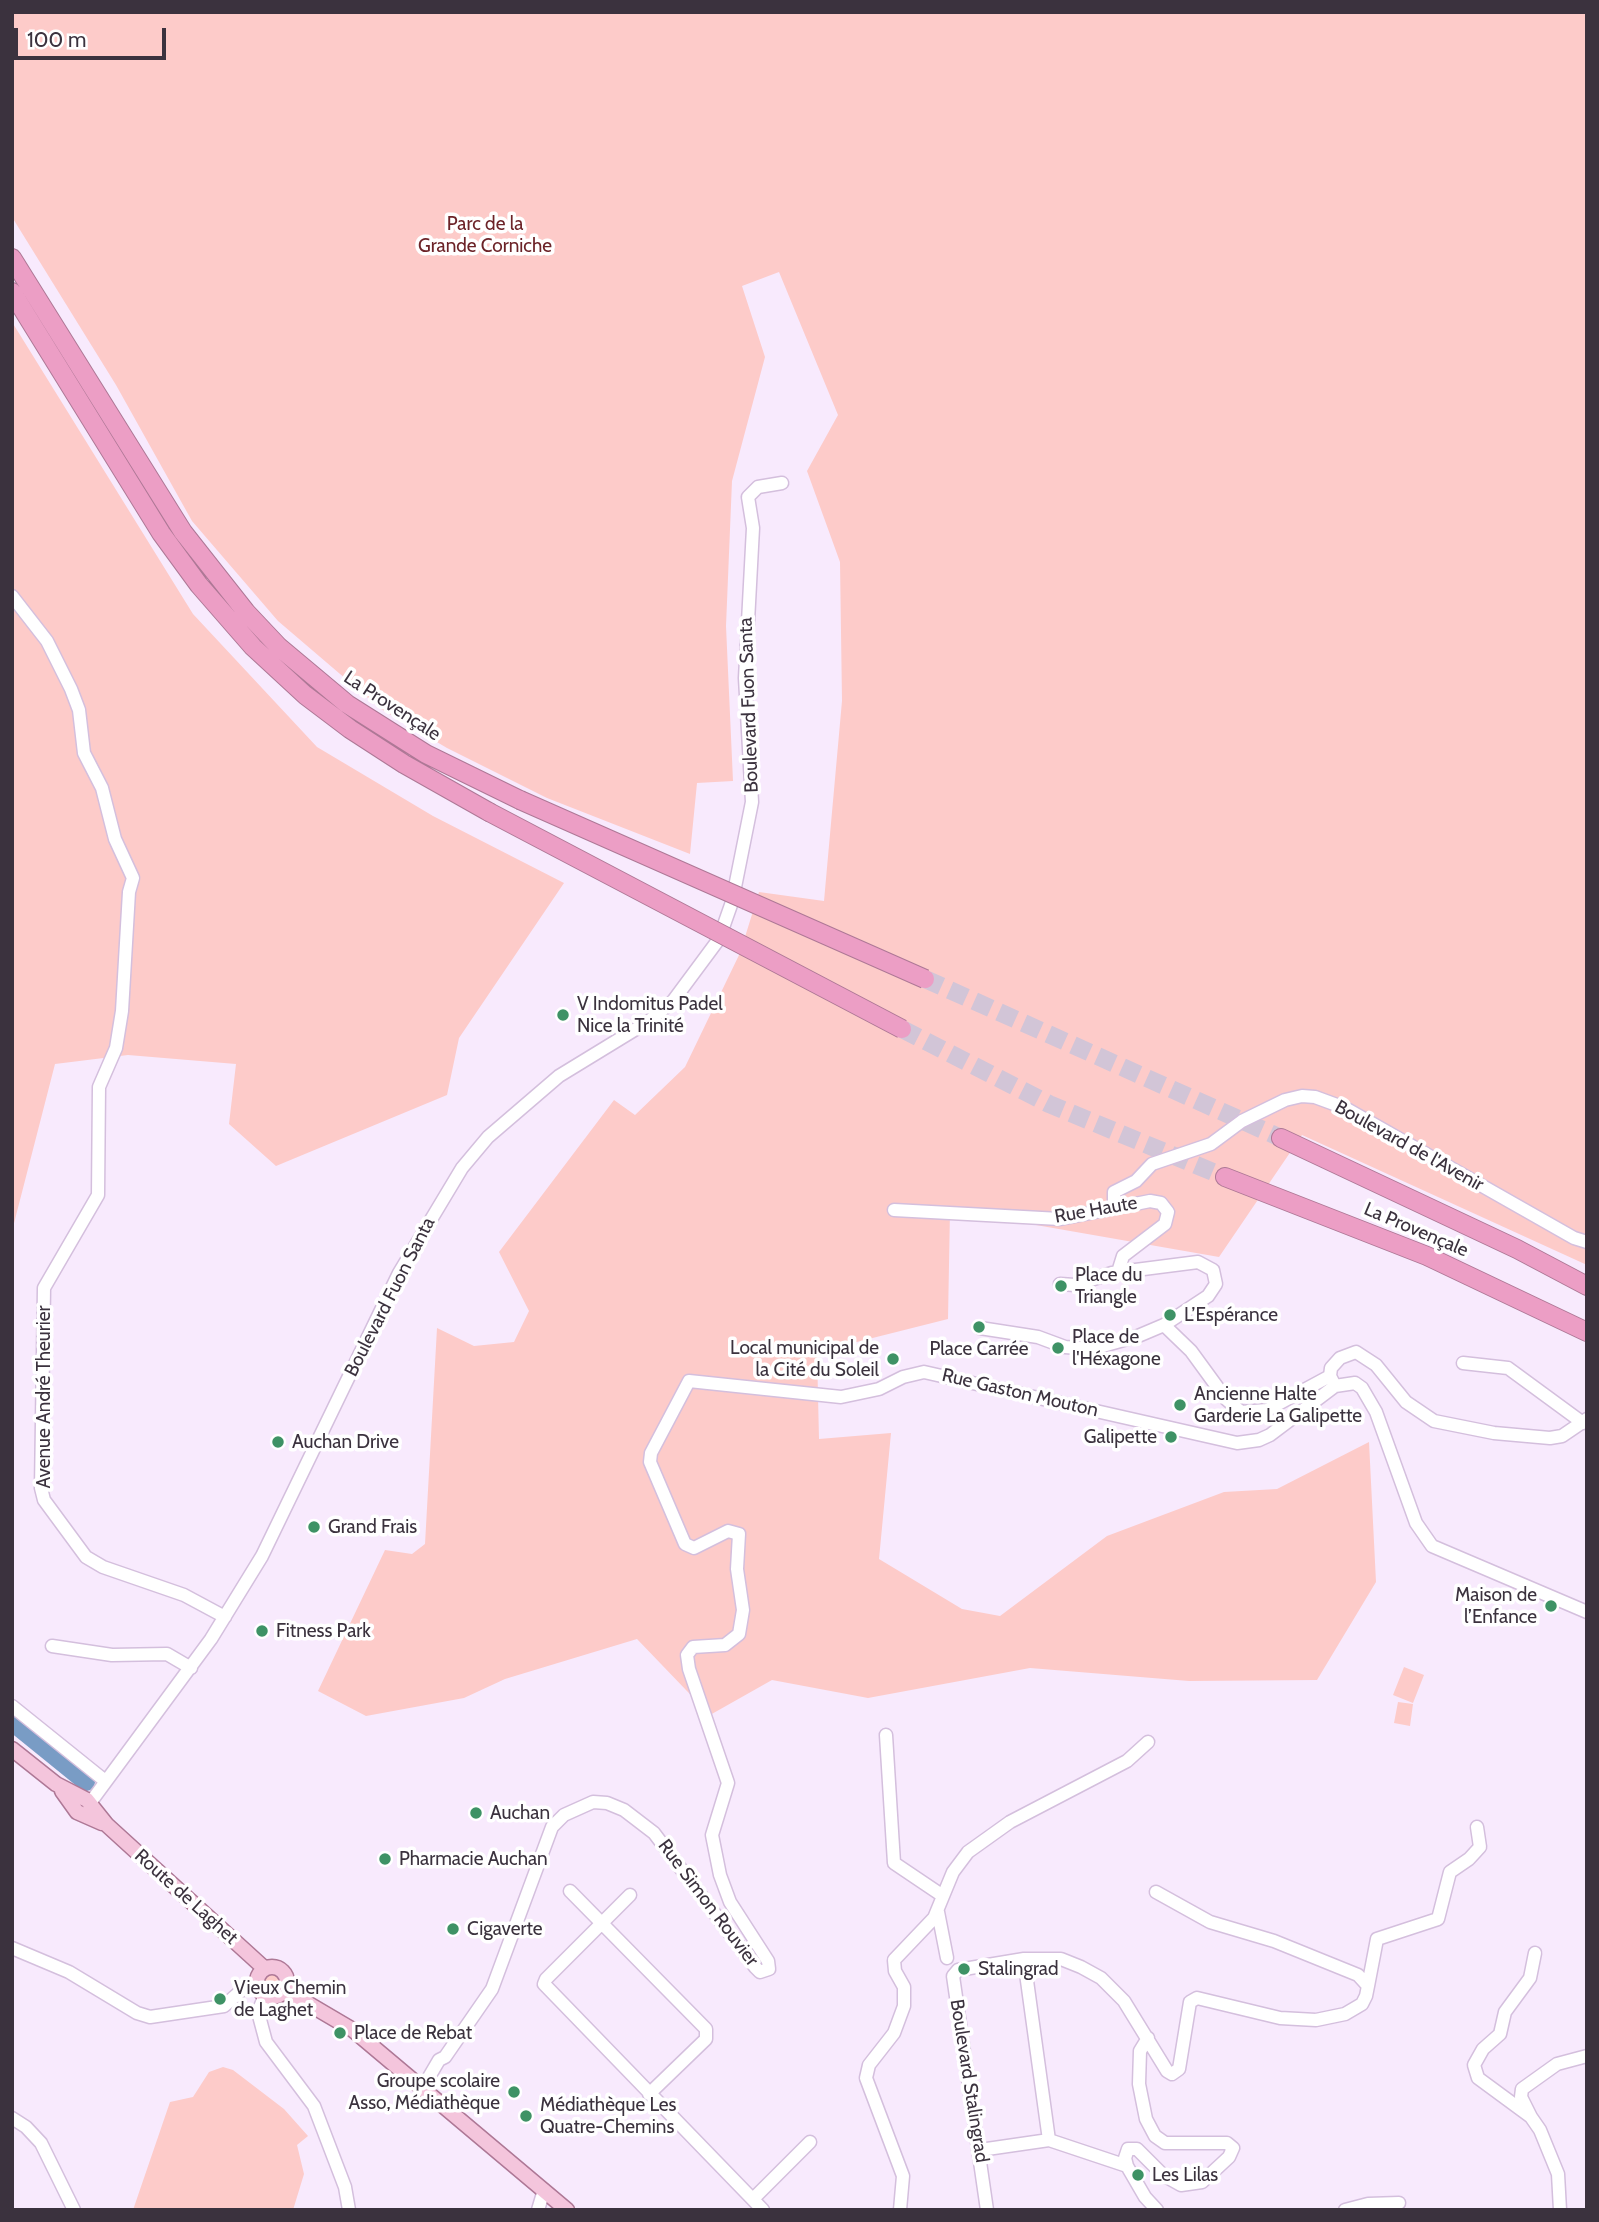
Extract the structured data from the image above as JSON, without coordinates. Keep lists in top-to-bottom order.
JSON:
{
  "streets": {
    "highway": ["La Provençale"],
    "main road": ["Route de Laghet"],
    "street": [
      "Boulevard Fuon Santa",
      "Boulevard de l'Avenir",
      "Rue Haute",
      "Rue Gaston Mouton",
      "Avenue André Theurier",
      "Rue Simon Rouvier",
      "Boulevard Stalingrad"
    ]
  },
  "crossings": [
    ["Boulevard Fuon Santa", "Avenue André Theurier"],
    ["Boulevard Fuon Santa", "Route de Laghet"],
    ["Boulevard de l'Avenir", "Rue Haute"],
    ["Rue Gaston Mouton", "Rue Simon Rouvier"]
  ],
  "parks": ["Parc de la Grande Corniche"],
  "places": [
    "V Indomitus Padel Nice la Trinité",
    "Place du Triangle",
    "L’Espérance",
    "Place Carrée",
    "Place de l'Héxagone",
    "Local municipal de la Cité du Soleil",
    "Ancienne Halte Garderie La Galipette",
    "Galipette",
    "Auchan Drive",
    "Grand Frais",
    "Maison de l’Enfance",
    "Fitness Park",
    "Auchan",
    "Pharmacie Auchan",
    "Cigaverte",
    "Stalingrad",
    "Vieux Chemin de Laghet",
    "Place de Rebat",
    "Groupe scolaire Asso, Médiathèque",
    "Médiathèque Les Quatre-Chemins",
    "Les Lilas"
  ],
  "scale_bar": "100 m"
}
